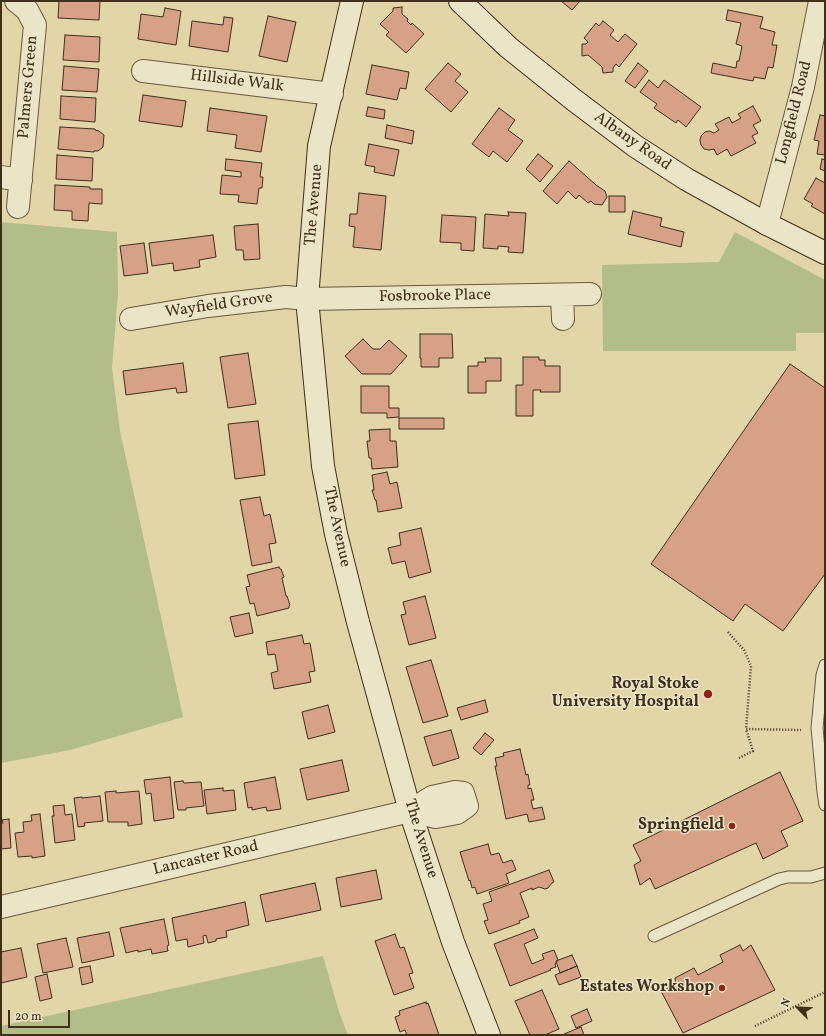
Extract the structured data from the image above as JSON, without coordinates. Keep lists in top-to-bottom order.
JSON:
{
  "streets": {
    "street": [
      "Hillside Walk",
      "Palmers Green",
      "Longfield Road",
      "Albany Road",
      "The Avenue",
      "Fosbrooke Place",
      "Wayfield Grove",
      "Lancaster Road"
    ]
  },
  "crossings": [
    ["Hillside Walk", "The Avenue"],
    ["Longfield Road", "Albany Road"],
    ["The Avenue", "Fosbrooke Place"],
    ["The Avenue", "Wayfield Grove"],
    ["The Avenue", "Lancaster Road"],
    ["Fosbrooke Place", "Wayfield Grove"]
  ],
  "places": ["Royal Stoke University Hospital", "Springfield", "Estates Workshop"],
  "scale_bar": "20 m",
  "north": "top left"
}
